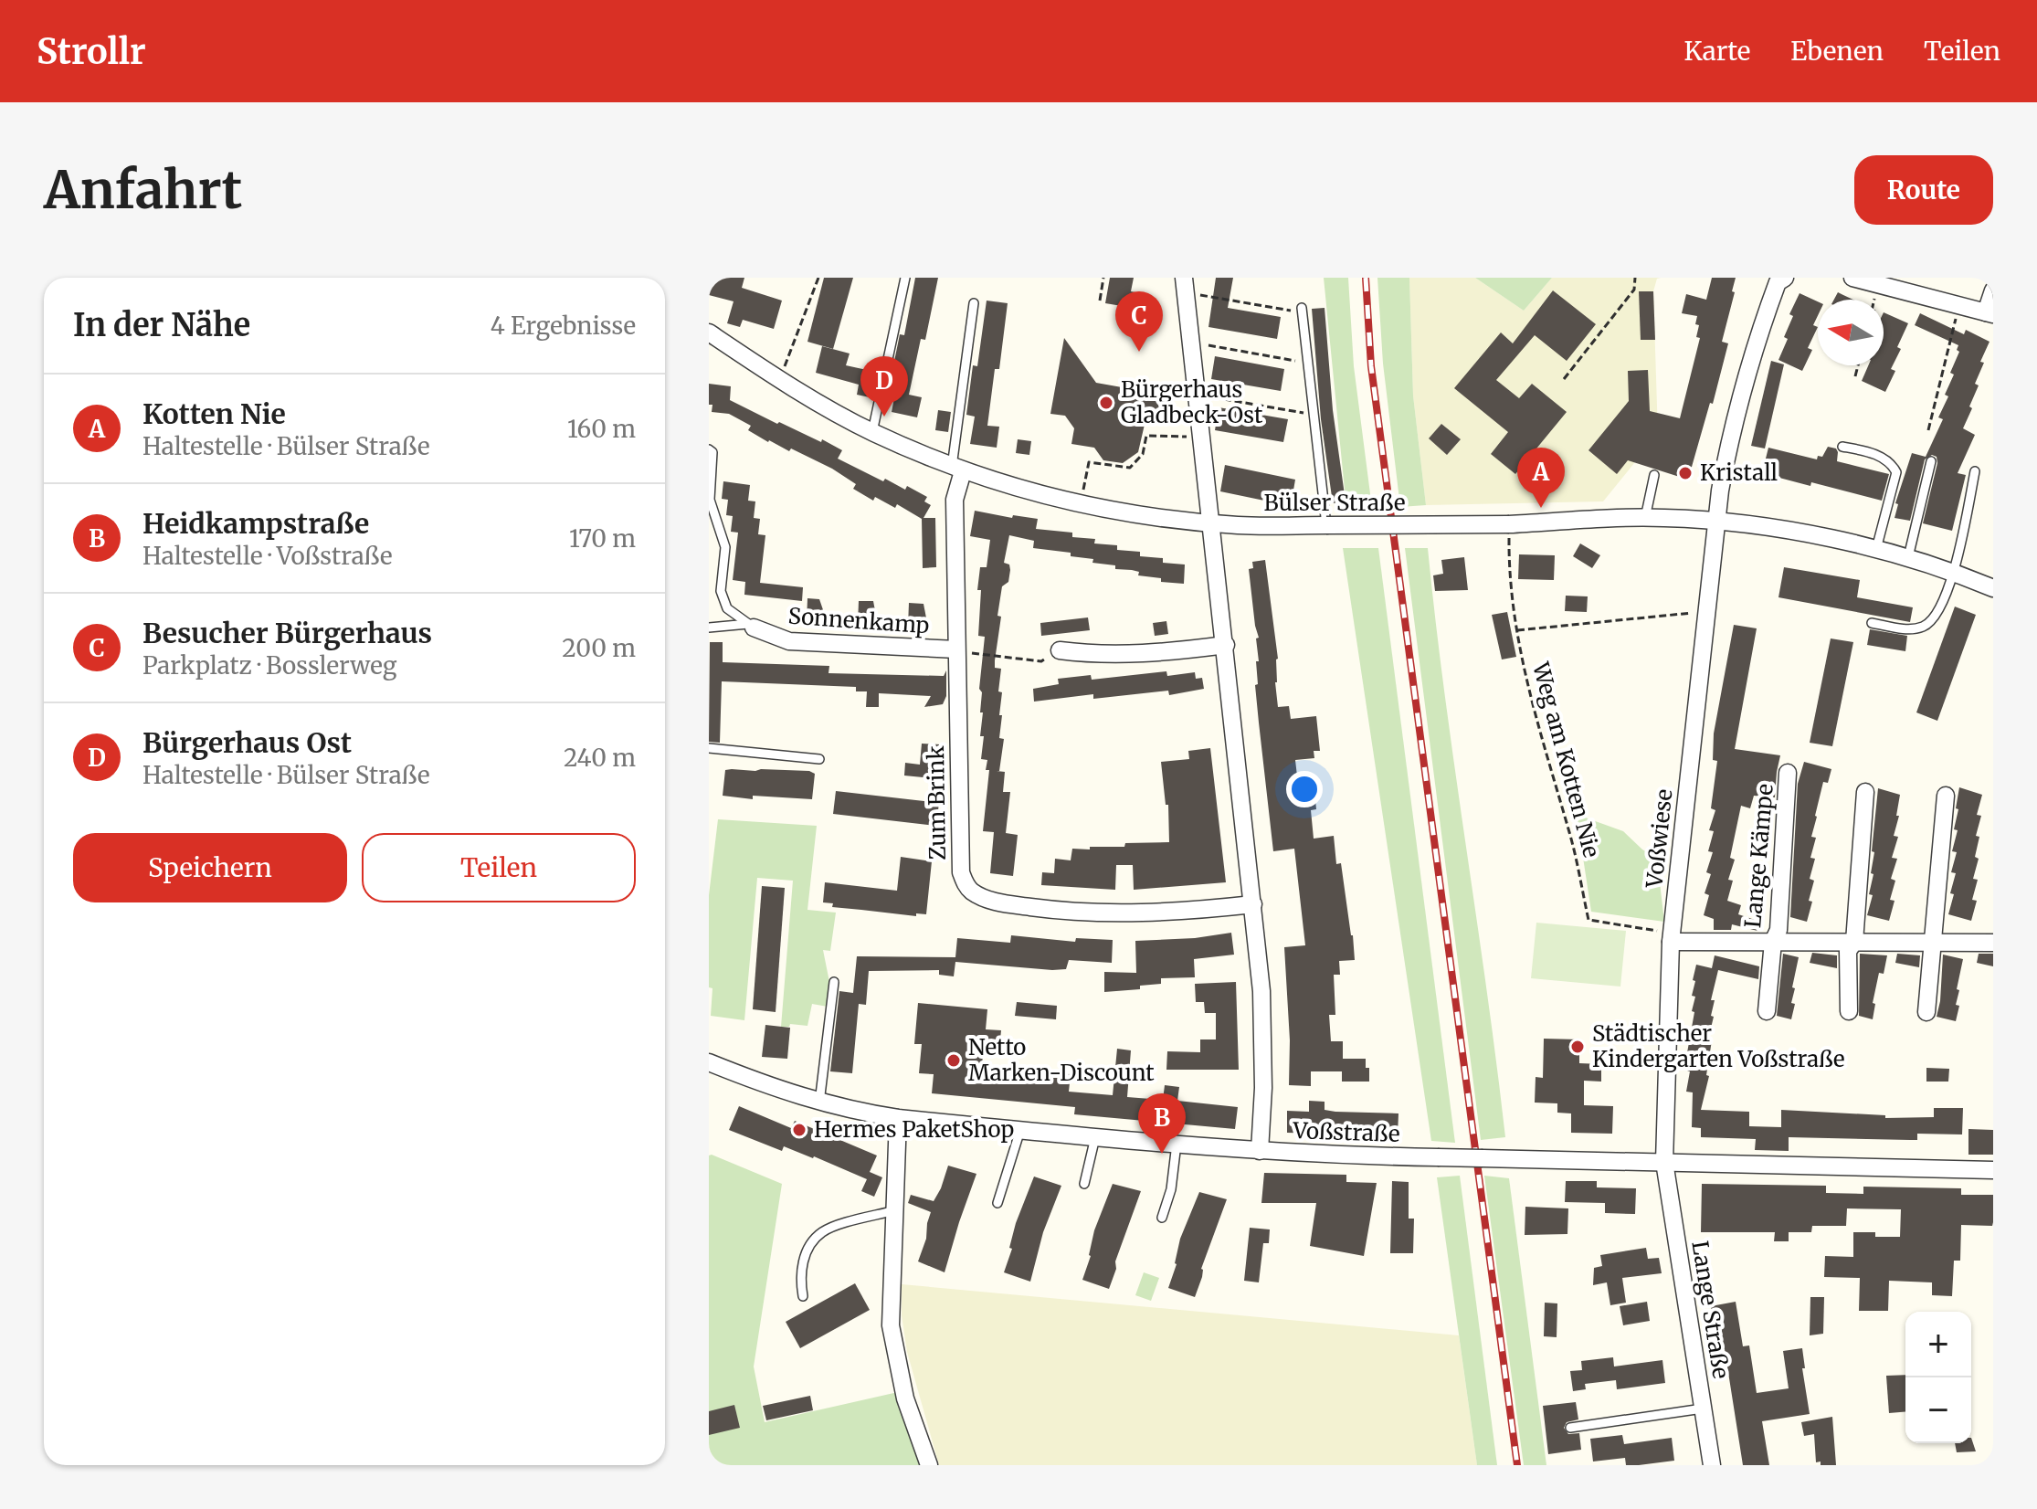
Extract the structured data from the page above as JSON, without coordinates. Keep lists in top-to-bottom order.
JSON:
{
  "streets": {
    "street": [
      "Bülser Straße",
      "Sonnenkamp",
      "Zum Brink",
      "Voßwiese",
      "Lange Kämpe",
      "Voßstraße",
      "Lange Straße"
    ],
    "path": ["Weg am Kotten Nie"]
  },
  "crossings": [
    ["Bülser Straße", "Weg am Kotten Nie"],
    ["Bülser Straße", "Zum Brink"],
    ["Bülser Straße", "Voßwiese"],
    ["Sonnenkamp", "Zum Brink"],
    ["Weg am Kotten Nie", "Voßwiese"],
    ["Weg am Kotten Nie", "Lange Kämpe"],
    ["Voßwiese", "Lange Kämpe"],
    ["Voßwiese", "Voßstraße"],
    ["Voßwiese", "Lange Straße"],
    ["Voßstraße", "Lange Straße"]
  ],
  "places": [
    "Bürgerhaus Gladbeck-Ost",
    "Kristall",
    "Städtischer Kindergarten Voßstraße",
    "Netto Marken-Discount",
    "Hermes PaketShop"
  ],
  "north": "left",
  "page": {
    "header": "Strollr",
    "nav": ["Karte", "Ebenen", "Teilen"],
    "buttons": [
      "Route",
      ["Speichern", "Teilen"]
    ],
    "title": "Anfahrt",
    "heading": ["In der Nähe", "4 Ergebnisse"],
    "pins": [
      "C",
      "D",
      "A",
      "B"
    ],
    "list": [
      {
        "mark": "A",
        "name": "Kotten Nie",
        "note": "Haltestelle · Bülser Straße",
        "value": "160 m"
      },
      {
        "mark": "B",
        "name": "Heidkampstraße",
        "note": "Haltestelle · Voßstraße",
        "value": "170 m"
      },
      {
        "mark": "C",
        "name": "Besucher Bürgerhaus",
        "note": "Parkplatz · Bosslerweg",
        "value": "200 m"
      },
      {
        "mark": "D",
        "name": "Bürgerhaus Ost",
        "note": "Haltestelle · Bülser Straße",
        "value": "240 m"
      }
    ],
    "map_buttons": ["+", "−"]
  }
}
